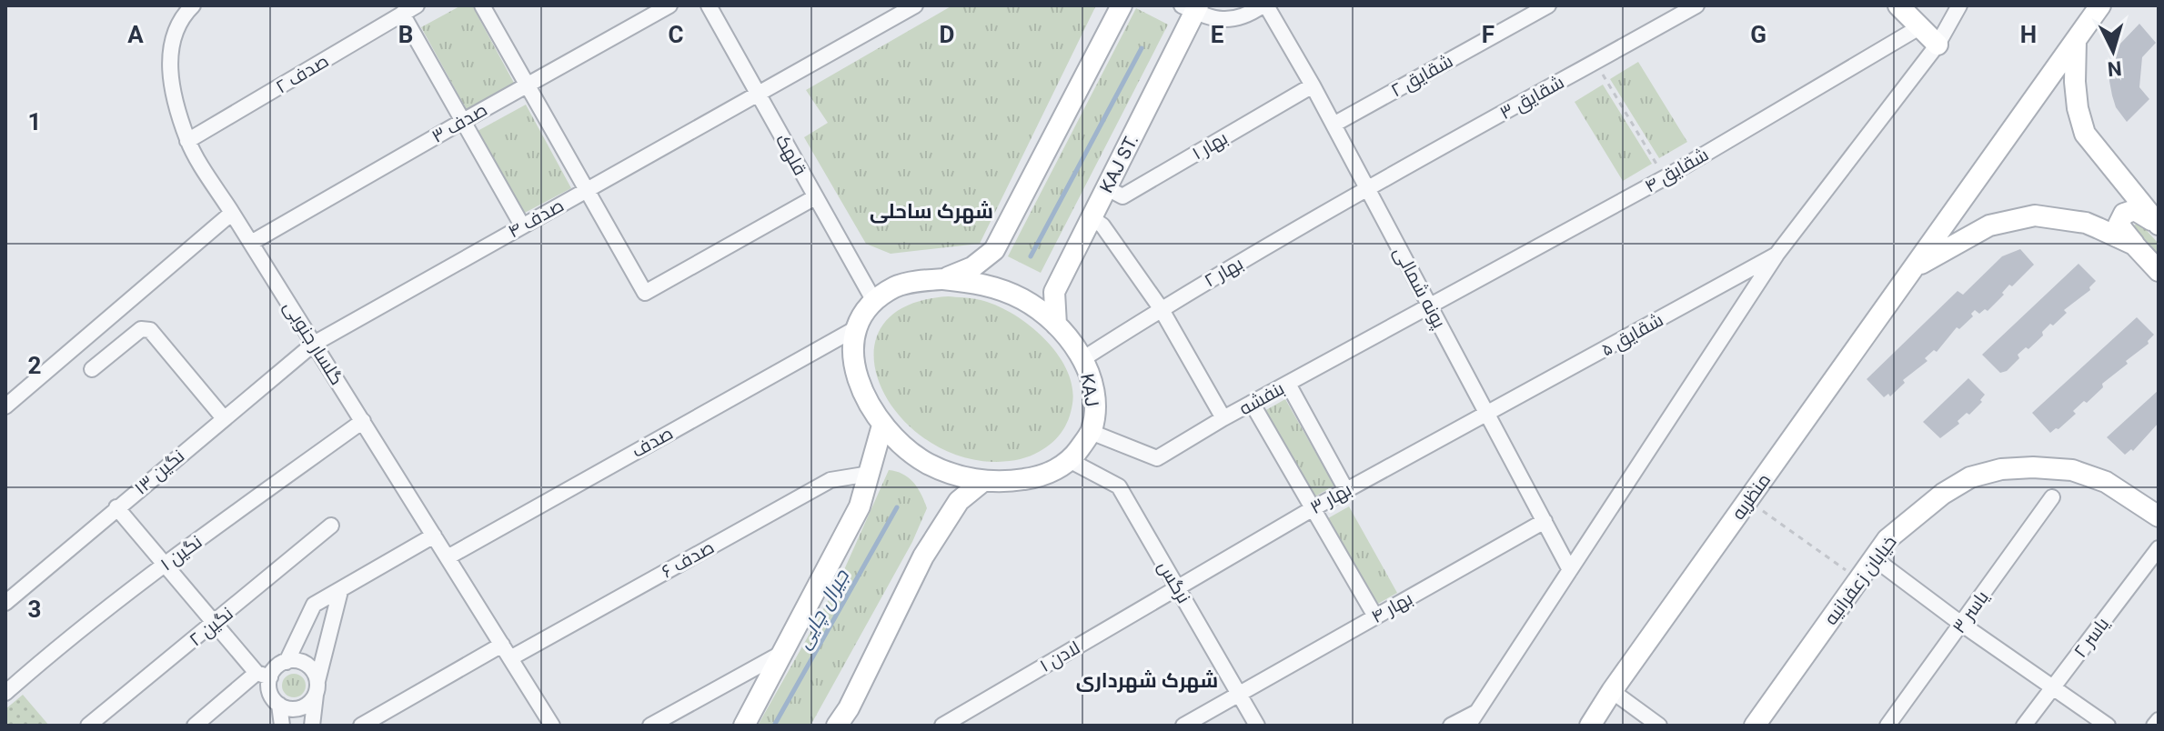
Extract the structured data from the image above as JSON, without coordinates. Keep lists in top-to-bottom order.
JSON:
{
  "streets": {
    "main road": [
      "KAJ ST.",
      "KAJ",
      "منظریه",
      "خیابان زعفرانیه"
    ],
    "street": [
      "صدف ۲",
      "شقایق ۲",
      "شقایق ۳",
      "صدف ۳",
      "بهار ۱",
      "قلهک",
      "شقایق ۴",
      "صدف ۴",
      "بهار ۲",
      "پونه شمالی",
      "شقایق ۵",
      "گلسار جنوبی",
      "بنفشه",
      "صدف",
      "نگین ۱۳",
      "بهار ۳",
      "نگین ۱",
      "صدف ۶",
      "نرگس",
      "بهار ۴",
      "یاسر ۳",
      "نگین ۲",
      "یاسر ۲",
      "لادن ۱"
    ]
  },
  "crossings": [
    ["صدف ۲", "گلسار جنوبی"],
    ["شقایق ۲", "پونه شمالی"],
    ["شقایق ۳", "بهار ۲"],
    ["شقایق ۳", "پونه شمالی"],
    ["صدف ۳", "گلسار جنوبی"],
    ["بهار ۱", "KAJ ST."],
    ["بهار ۱", "پونه شمالی"],
    ["قلهک", "KAJ ST."],
    ["قلهک", "صدف ۴"],
    ["قلهک", "بهار ۲"],
    ["قلهک", "KAJ"],
    ["قلهک", "بنفشه"],
    ["قلهک", "صدف"],
    ["قلهک", "نرگس"],
    ["KAJ ST.", "بهار ۲"],
    ["KAJ ST.", "KAJ"],
    ["KAJ ST.", "بنفشه"],
    ["KAJ ST.", "صدف"],
    ["KAJ ST.", "نرگس"],
    ["شقایق ۴", "پونه شمالی"],
    ["شقایق ۴", "بنفشه"],
    ["صدف ۴", "گلسار جنوبی"],
    ["صدف ۴", "نگین ۱۳"],
    ["بهار ۲", "پونه شمالی"],
    ["بهار ۲", "KAJ"],
    ["بهار ۲", "بنفشه"],
    ["بهار ۲", "صدف"],
    ["بهار ۲", "نرگس"],
    ["پونه شمالی", "شقایق ۵"],
    ["پونه شمالی", "بنفشه"],
    ["پونه شمالی", "بهار ۳"],
    ["پونه شمالی", "بهار ۴"],
    ["شقایق ۵", "بهار ۳"],
    ["گلسار جنوبی", "صدف"],
    ["گلسار جنوبی", "نگین ۱۳"],
    ["گلسار جنوبی", "نگین ۱"],
    ["گلسار جنوبی", "صدف ۶"],
    ["KAJ", "بنفشه"],
    ["KAJ", "صدف"],
    ["KAJ", "نرگس"],
    ["بنفشه", "صدف"],
    ["بنفشه", "نرگس"],
    ["صدف", "نرگس"],
    ["بهار ۳", "نرگس"],
    ["بهار ۳", "لادن ۱"],
    ["نرگس", "بهار ۴"],
    ["نرگس", "لادن ۱"]
  ],
  "districts": ["شهرک ساحلی", "شهرک شهرداری"],
  "water": ["جیرال چایی"],
  "north": "bottom",
  "grid": {
    "columns": [
      "A",
      "B",
      "C",
      "D",
      "E",
      "F",
      "G",
      "H"
    ],
    "rows": ["1", "2", "3"]
  }
}
